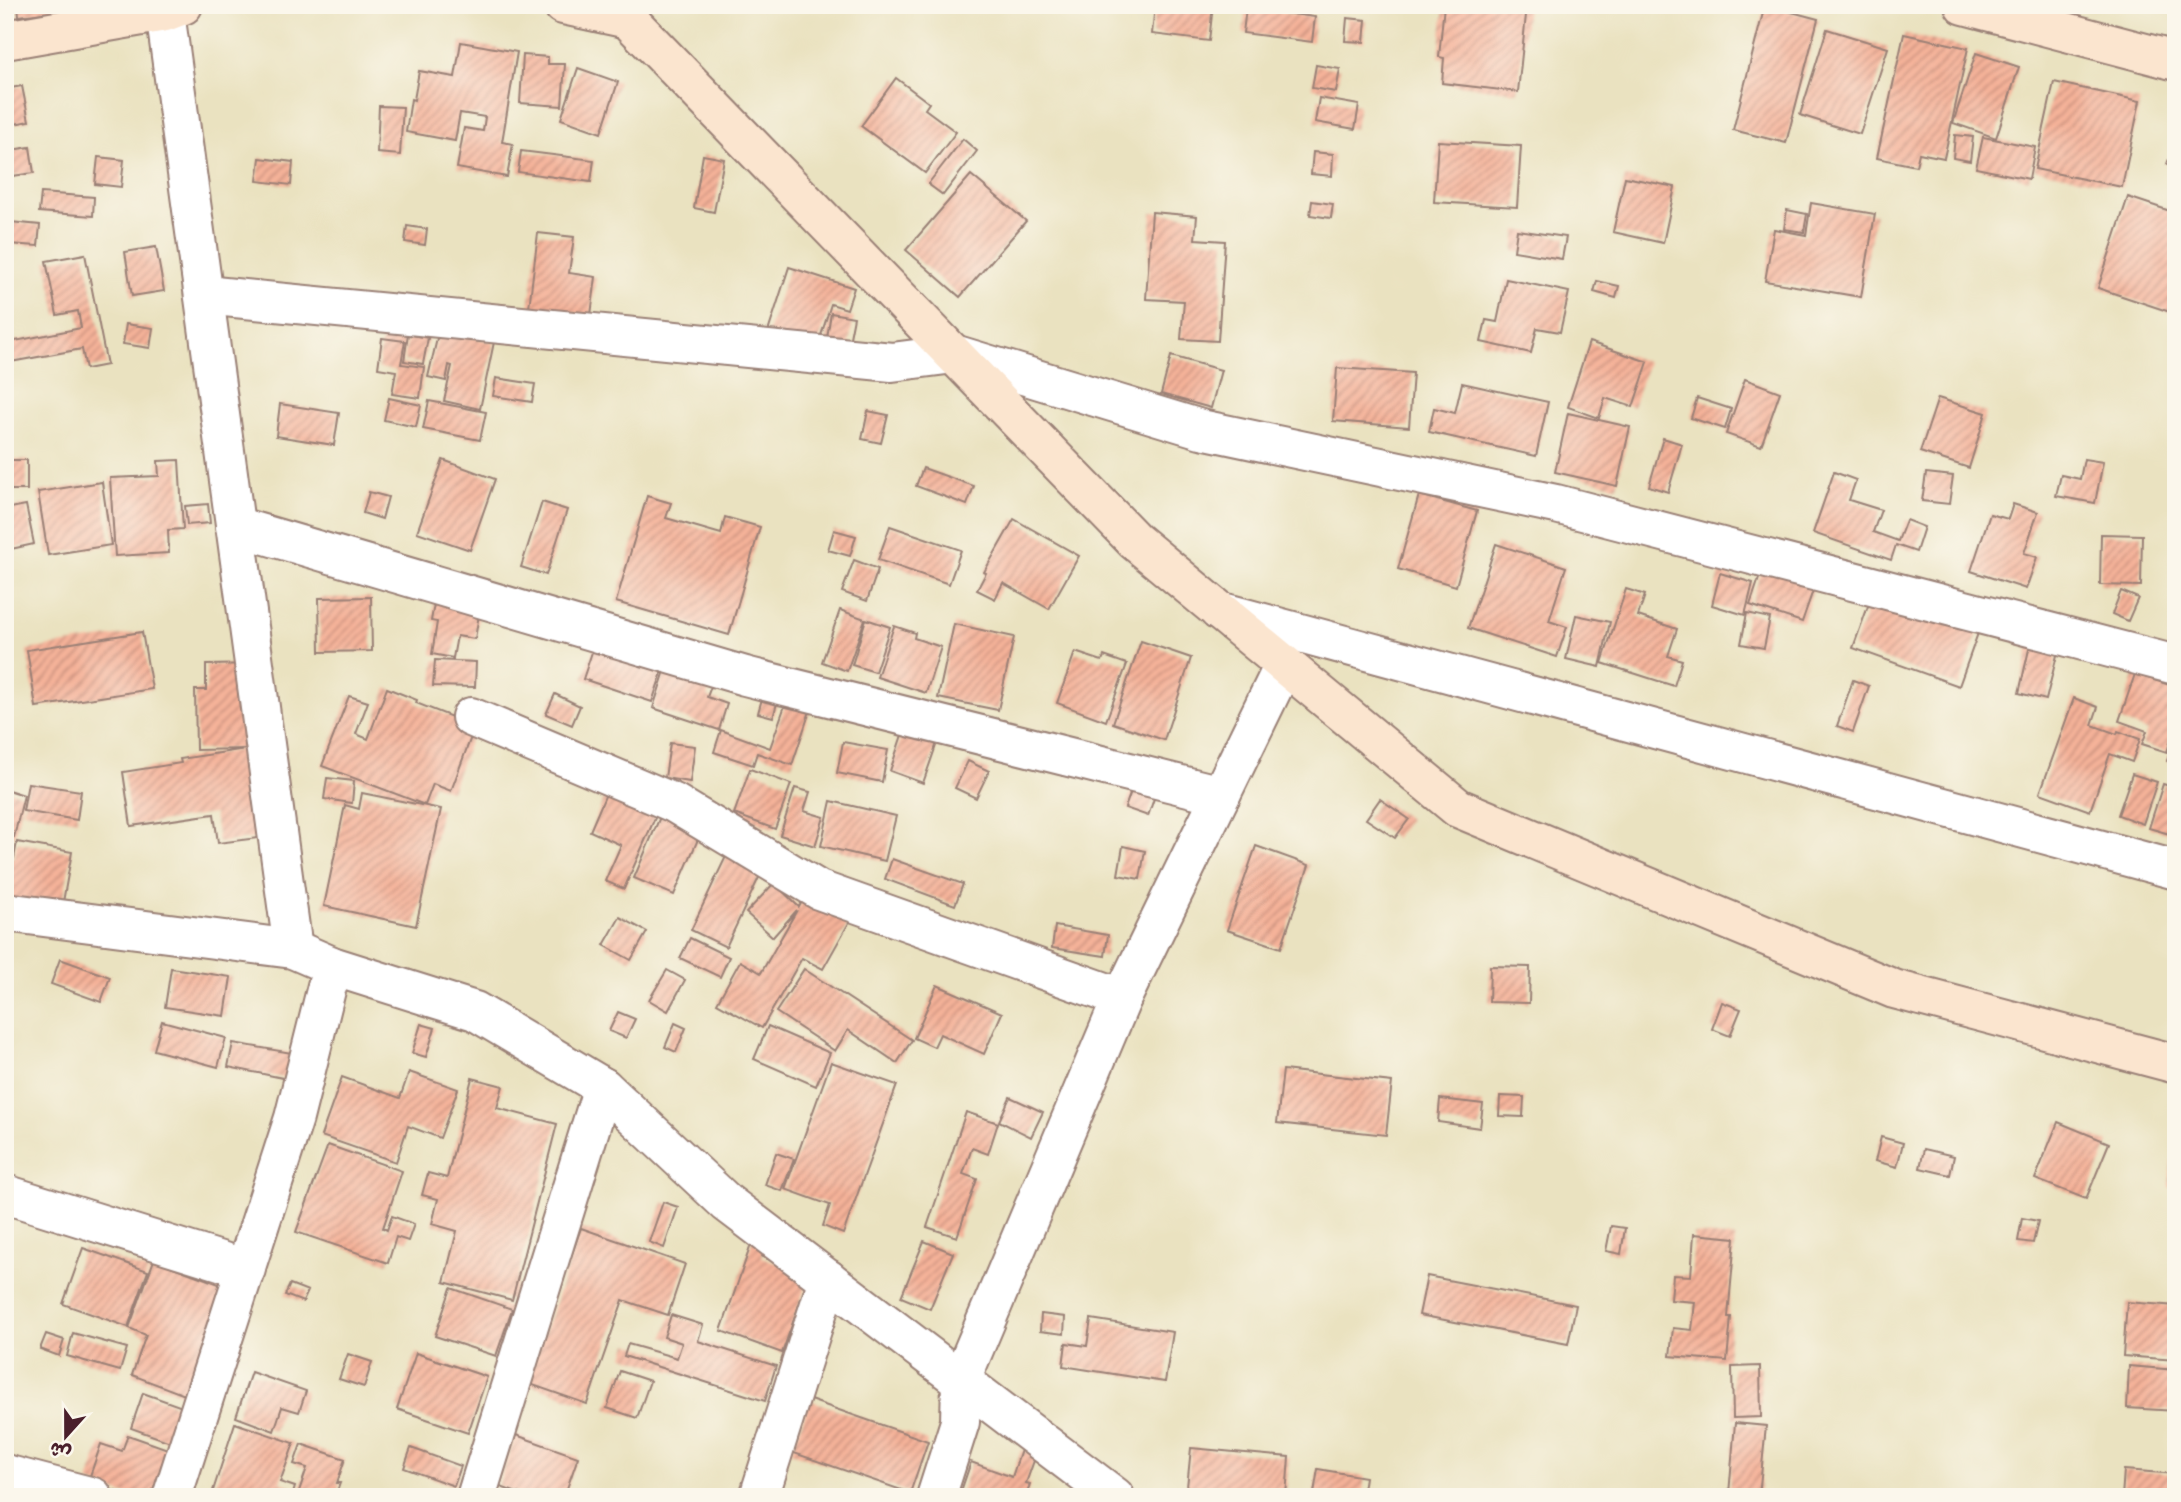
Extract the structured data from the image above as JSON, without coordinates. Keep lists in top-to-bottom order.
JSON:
{
  "north": "bottom"
}
